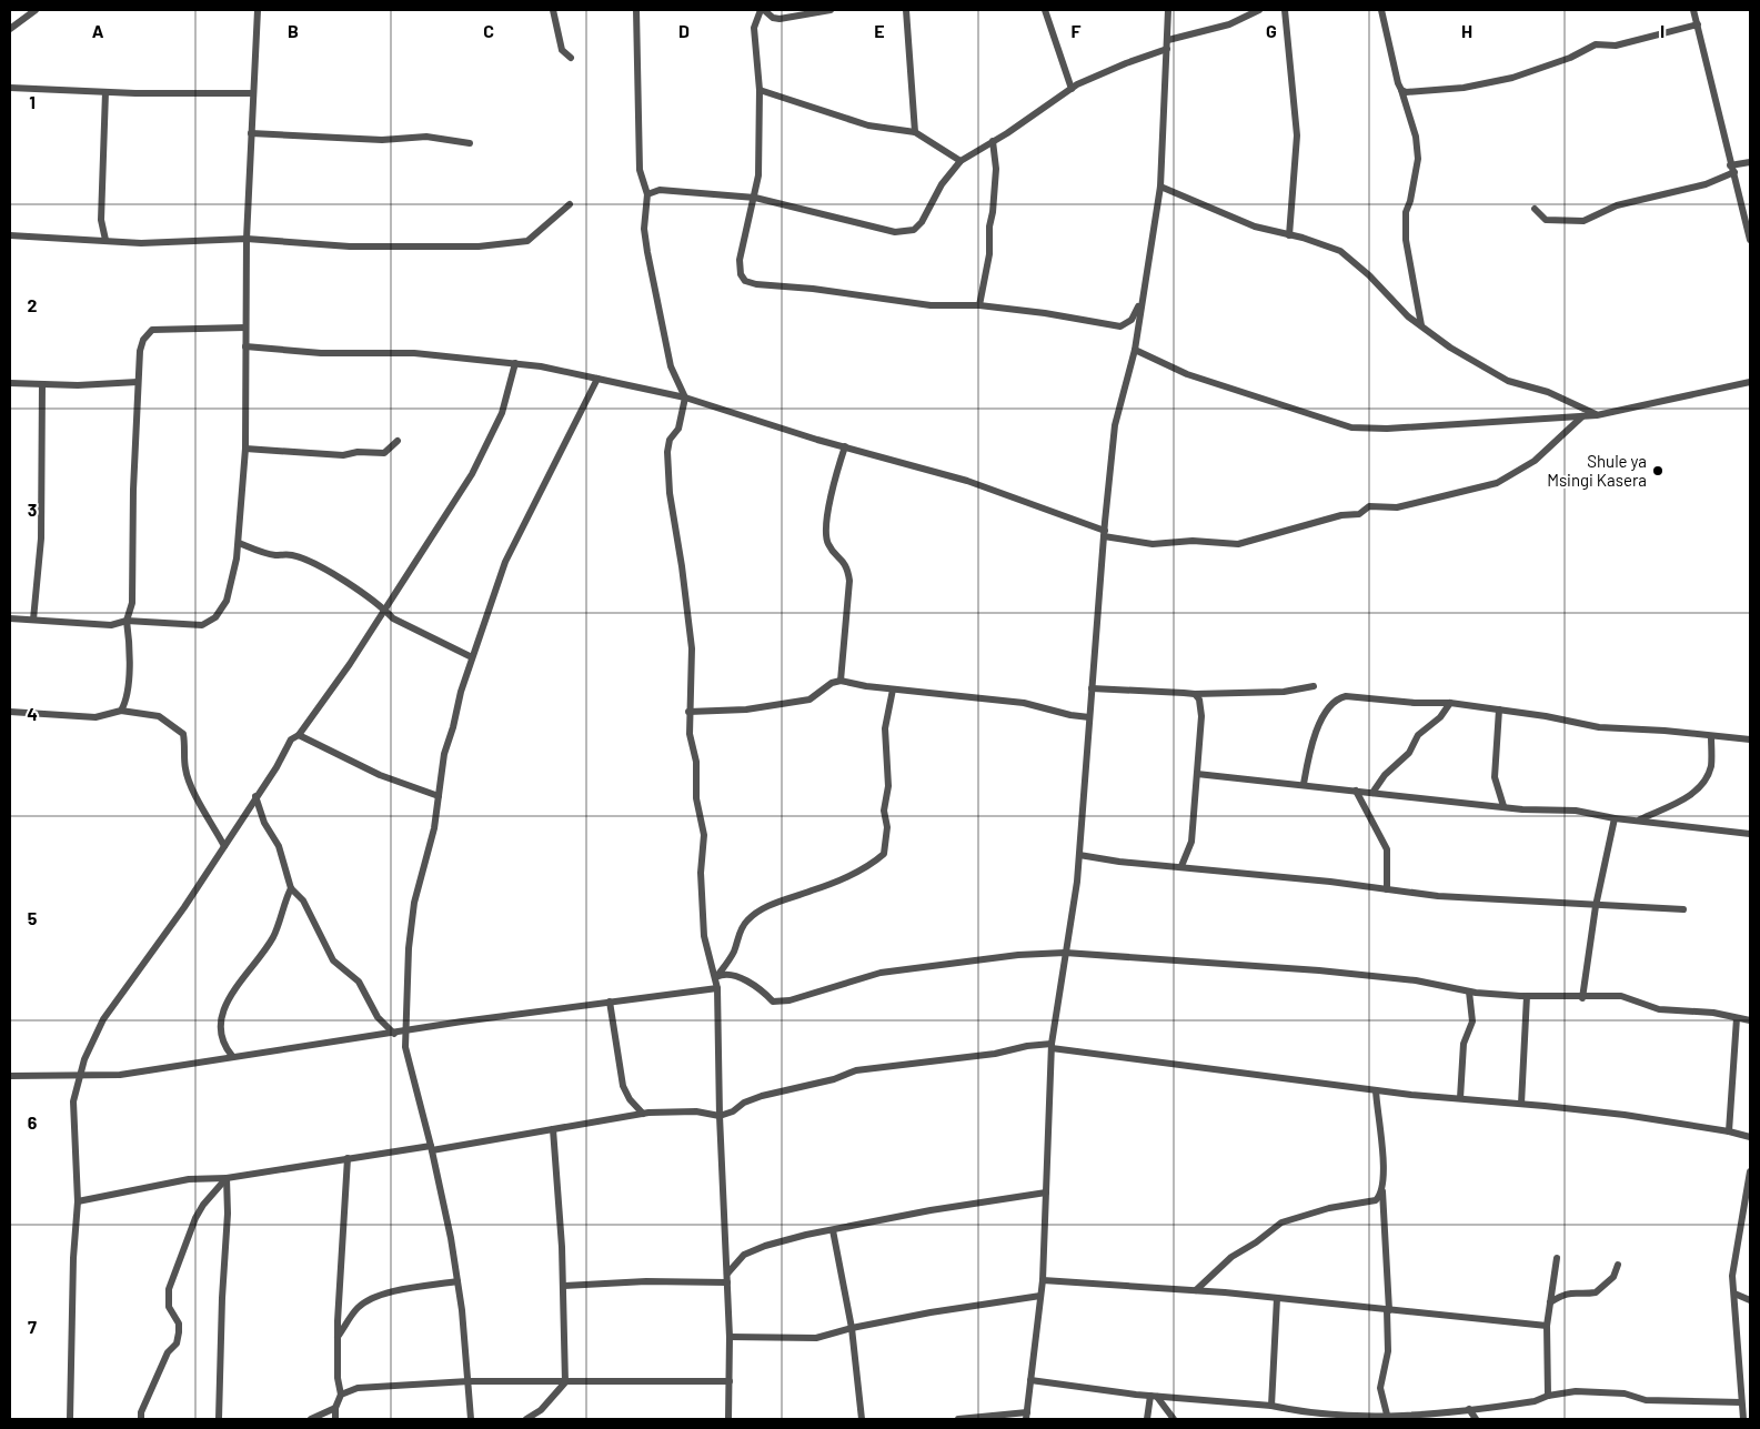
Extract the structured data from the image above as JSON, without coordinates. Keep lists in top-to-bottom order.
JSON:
{
  "places": ["Shule ya Msingi Kasera"],
  "grid": {
    "columns": [
      "A",
      "B",
      "C",
      "D",
      "E",
      "F",
      "G",
      "H",
      "I"
    ],
    "rows": [
      "1",
      "2",
      "3",
      "4",
      "5",
      "6",
      "7"
    ]
  }
}
